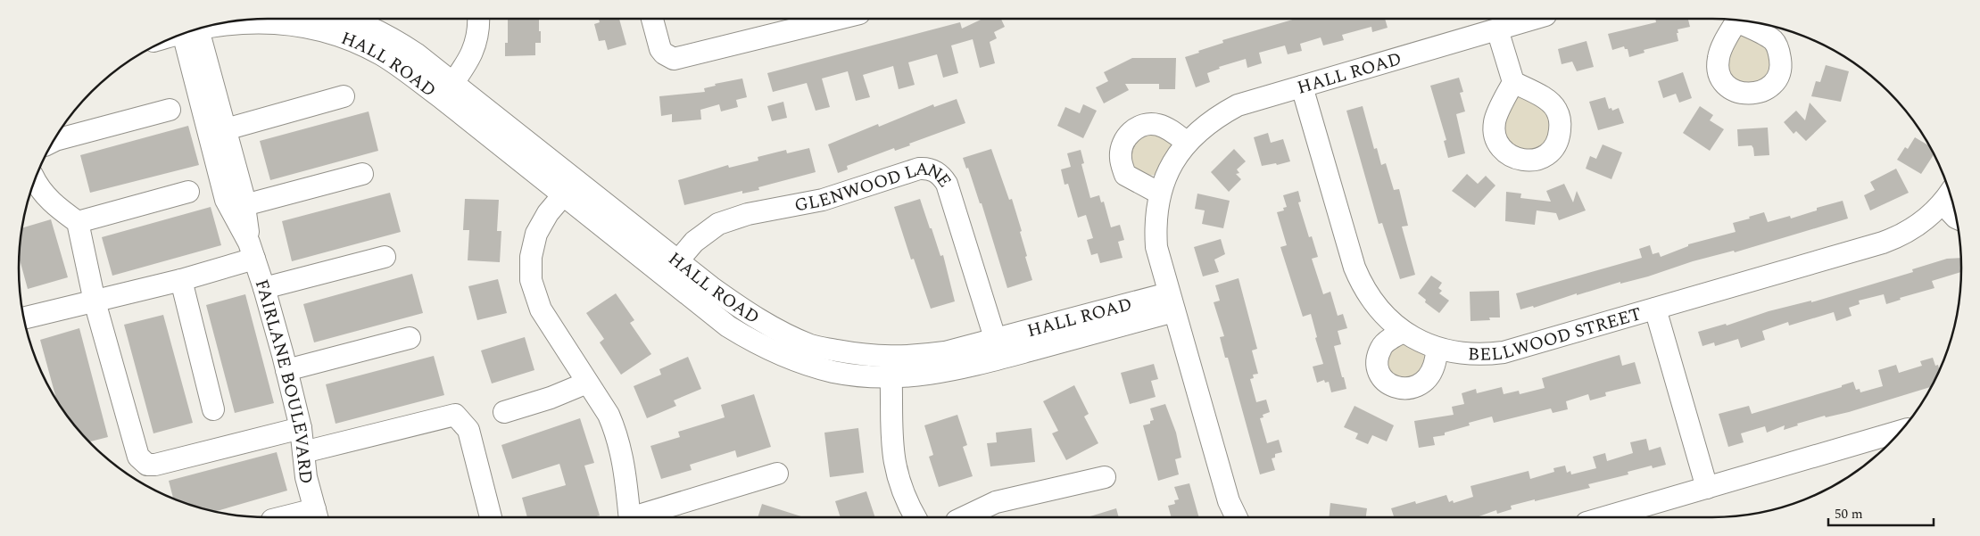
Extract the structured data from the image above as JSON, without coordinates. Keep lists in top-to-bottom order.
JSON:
{
  "streets": {
    "street": [
      "HALL ROAD",
      "GLENWOOD LANE",
      "BELLWOOD STREET",
      "FAIRLANE BOULEVARD"
    ]
  },
  "crossings": [
    ["HALL ROAD", "GLENWOOD LANE"],
    ["HALL ROAD", "BELLWOOD STREET"]
  ],
  "scale_bar": "50 m"
}
